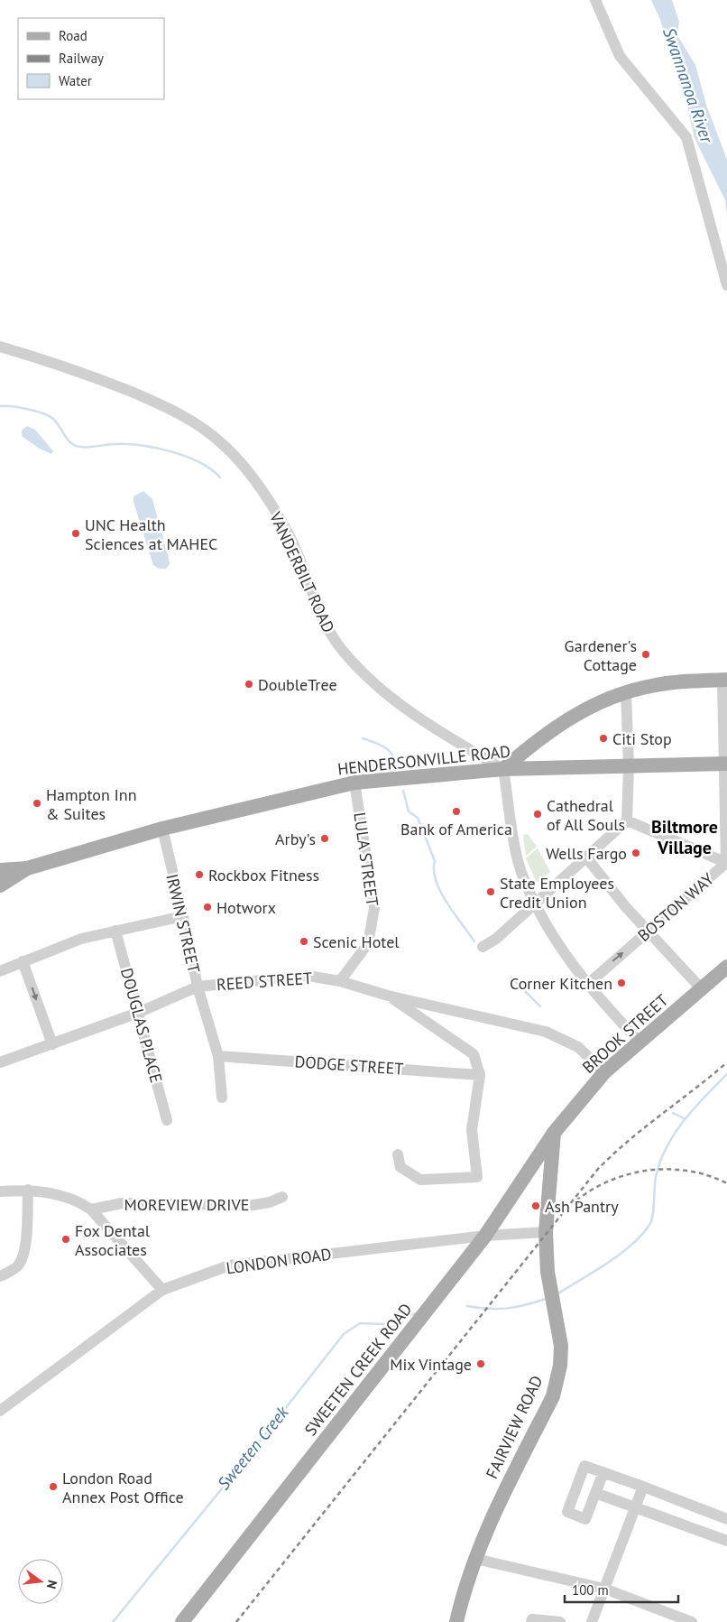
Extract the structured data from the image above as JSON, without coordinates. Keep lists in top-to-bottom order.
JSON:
{
  "streets": {
    "main road": [
      "HENDERSONVILLE ROAD",
      "BROOK STREET",
      "SWEETEN CREEK ROAD",
      "FAIRVIEW ROAD"
    ],
    "street": [
      "VANDERBILT ROAD",
      "LULA STREET",
      "BOSTON WAY",
      "IRWIN STREET",
      "REED STREET",
      "DOUGLAS PLACE",
      "DODGE STREET",
      "MOREVIEW DRIVE",
      "LONDON ROAD"
    ]
  },
  "crossings": [
    ["VANDERBILT ROAD", "HENDERSONVILLE ROAD"],
    ["HENDERSONVILLE ROAD", "LULA STREET"],
    ["HENDERSONVILLE ROAD", "BOSTON WAY"],
    ["HENDERSONVILLE ROAD", "IRWIN STREET"],
    ["LULA STREET", "REED STREET"],
    ["IRWIN STREET", "REED STREET"],
    ["IRWIN STREET", "DODGE STREET"],
    ["REED STREET", "DOUGLAS PLACE"],
    ["REED STREET", "BROOK STREET"],
    ["BROOK STREET", "SWEETEN CREEK ROAD"],
    ["BROOK STREET", "FAIRVIEW ROAD"],
    ["LONDON ROAD", "SWEETEN CREEK ROAD"],
    ["LONDON ROAD", "FAIRVIEW ROAD"],
    ["SWEETEN CREEK ROAD", "FAIRVIEW ROAD"]
  ],
  "districts": ["Biltmore Village"],
  "water": ["Swannanoa River", "Sweeten Creek"],
  "places": [
    "UNC Health Sciences at MAHEC",
    "Gardener's Cottage",
    "DoubleTree",
    "Citi Stop",
    "Hampton Inn & Suites",
    "Bank of America",
    "Cathedral of All Souls",
    "Arby's",
    "Wells Fargo",
    "Rockbox Fitness",
    "State Employees Credit Union",
    "Hotworx",
    "Scenic Hotel",
    "Corner Kitchen",
    "Ash Pantry",
    "Fox Dental Associates",
    "Mix Vintage",
    "London Road Annex Post Office"
  ],
  "legend": ["Road", "Railway", "Water"],
  "scale_bar": "100 m",
  "north": "right"
}
